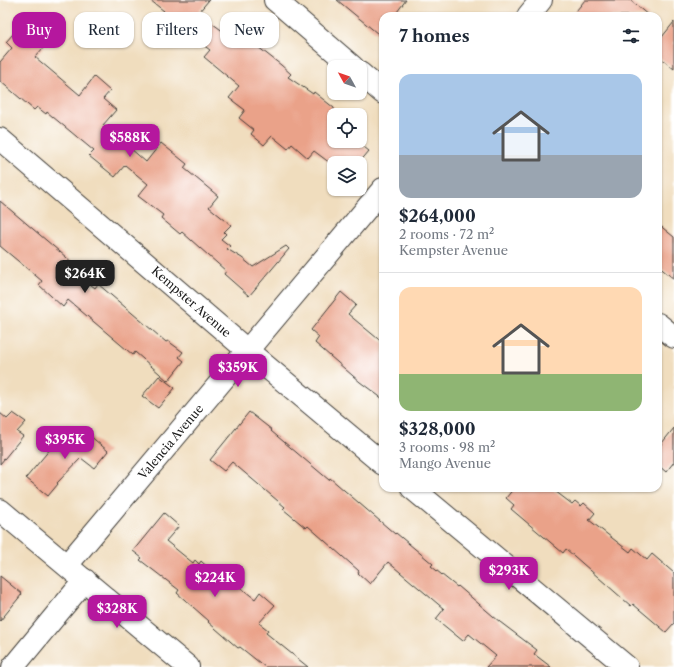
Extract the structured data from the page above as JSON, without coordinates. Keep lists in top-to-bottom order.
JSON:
{
  "streets": {
    "street": ["Kempster Avenue", "Valencia Avenue"]
  },
  "crossings": [
    ["Kempster Avenue", "Valencia Avenue"]
  ],
  "north": "top left",
  "page": {
    "chip": [
      "Buy",
      "Rent",
      "Filters",
      "New"
    ],
    "heading": "7 homes",
    "list": [
      {
        "name": "$264,000",
        "note": "2 rooms · 72 m² · Kempster Avenue"
      },
      {
        "name": "$328,000",
        "note": "3 rooms · 98 m² · Mango Avenue"
      }
    ],
    "price": [
      "$588K",
      "$264K",
      "$359K",
      "$395K",
      "$293K",
      "$224K",
      "$328K"
    ]
  }
}
